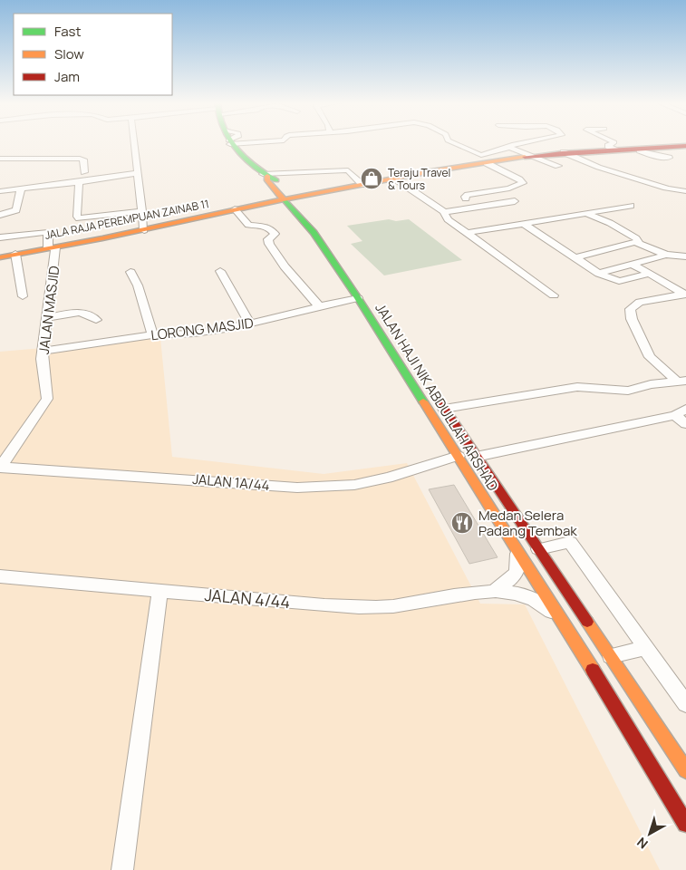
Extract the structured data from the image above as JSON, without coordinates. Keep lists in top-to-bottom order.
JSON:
{
  "streets": {
    "main road": ["JALA RAJA PEREMPUAN ZAINAB 11", "JALAN HAJI NIK ABDULLAH ARSHAD"],
    "street": [
      "JALAN MASJID",
      "LORONG MASJID",
      "JALAN 1A/44",
      "JALAN 4/44"
    ]
  },
  "crossings": [
    ["JALA RAJA PEREMPUAN ZAINAB 11", "JALAN MASJID"],
    ["JALA RAJA PEREMPUAN ZAINAB 11", "JALAN HAJI NIK ABDULLAH ARSHAD"],
    ["JALAN MASJID", "LORONG MASJID"],
    ["JALAN MASJID", "JALAN 1A/44"],
    ["LORONG MASJID", "JALAN HAJI NIK ABDULLAH ARSHAD"],
    ["JALAN HAJI NIK ABDULLAH ARSHAD", "JALAN 1A/44"]
  ],
  "places": {
    "shop": ["Teraju Travel & Tours"],
    "restaurant": ["Medan Selera Padang Tembak"]
  },
  "legend": ["Fast", "Slow", "Jam"],
  "north": "bottom left"
}
